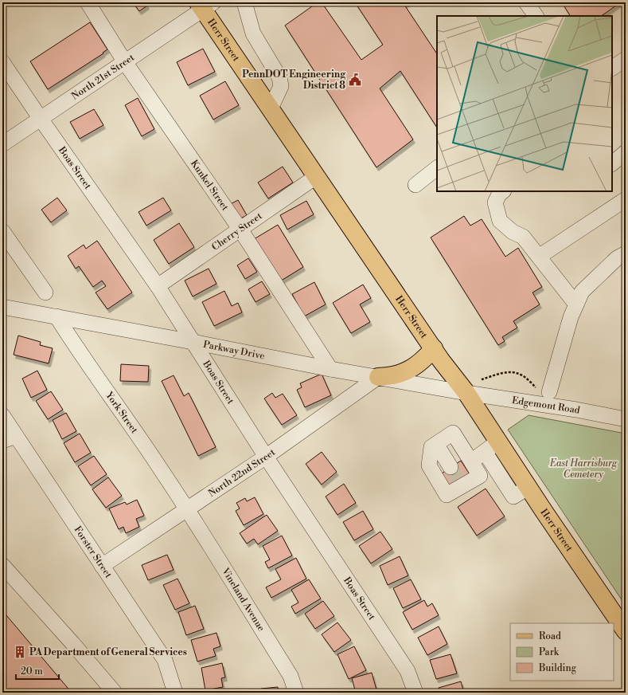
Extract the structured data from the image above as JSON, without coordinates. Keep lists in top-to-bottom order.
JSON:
{
  "streets": {
    "main road": ["Herr Street"],
    "street": [
      "North 21st Street",
      "Boas Street",
      "Kunkel Street",
      "Cherry Street",
      "Parkway Drive",
      "Edgemont Road",
      "York Street",
      "North 22nd Street",
      "Forster Street",
      "Vineland Avenue"
    ]
  },
  "crossings": [
    ["Herr Street", "North 21st Street"],
    ["Herr Street", "Cherry Street"],
    ["Herr Street", "Parkway Drive"],
    ["Herr Street", "Edgemont Road"],
    ["North 21st Street", "Boas Street"],
    ["North 21st Street", "Kunkel Street"],
    ["Boas Street", "Cherry Street"],
    ["Boas Street", "Parkway Drive"],
    ["Boas Street", "North 22nd Street"],
    ["Kunkel Street", "Cherry Street"],
    ["Kunkel Street", "Parkway Drive"],
    ["Parkway Drive", "Edgemont Road"],
    ["Parkway Drive", "York Street"],
    ["Parkway Drive", "North 22nd Street"],
    ["York Street", "North 22nd Street"],
    ["York Street", "Vineland Avenue"],
    ["North 22nd Street", "Forster Street"],
    ["North 22nd Street", "Vineland Avenue"]
  ],
  "parks": ["East Harrisburg Cemetery"],
  "places": {
    "public building": ["PennDOT Engineering District 8"],
    "building": ["PA Department of General Services"]
  },
  "legend": ["Road", "Park", "Building"],
  "scale_bar": "20 m"
}
